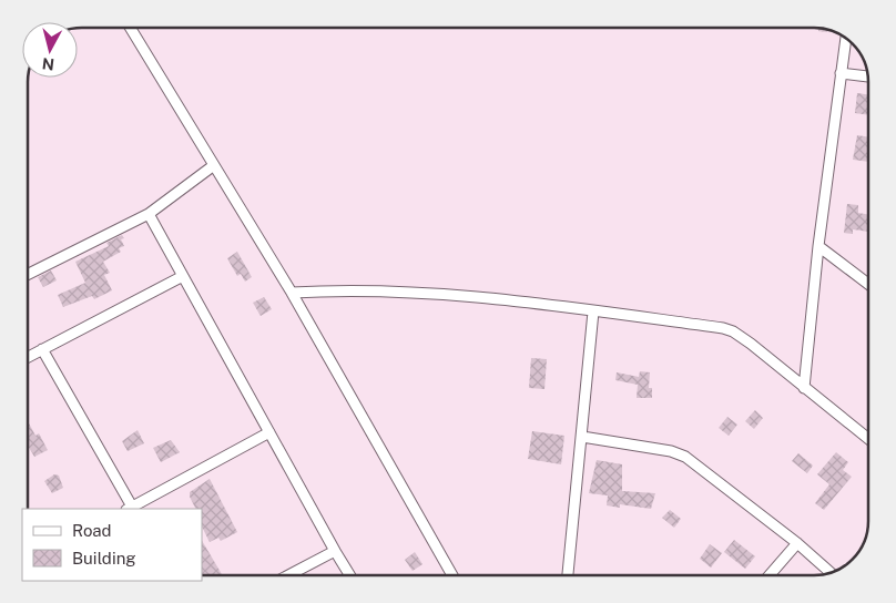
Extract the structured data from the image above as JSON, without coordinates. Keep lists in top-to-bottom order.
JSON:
{
  "legend": ["Road", "Building"],
  "north": "bottom"
}
